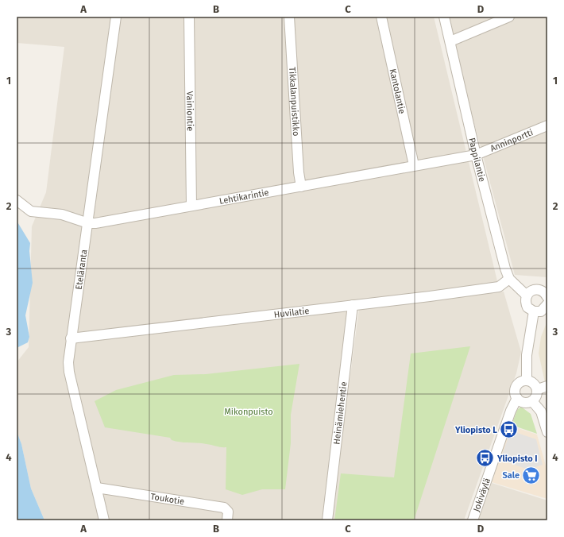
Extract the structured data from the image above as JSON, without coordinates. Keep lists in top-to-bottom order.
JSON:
{
  "streets": {
    "street": [
      "Kantolantie",
      "Tikkalanpuistikko",
      "Vainiontie",
      "Anninportti",
      "Pappilantie",
      "Lehtikarintie",
      "Eteläranta",
      "Huvilatie",
      "Heinämiehentie",
      "Jokiväylä",
      "Toukotie"
    ]
  },
  "crossings": [
    ["Kantolantie", "Lehtikarintie"],
    ["Tikkalanpuistikko", "Lehtikarintie"],
    ["Vainiontie", "Lehtikarintie"],
    ["Anninportti", "Pappilantie"],
    ["Anninportti", "Lehtikarintie"],
    ["Pappilantie", "Lehtikarintie"],
    ["Pappilantie", "Huvilatie"],
    ["Lehtikarintie", "Eteläranta"],
    ["Eteläranta", "Huvilatie"],
    ["Eteläranta", "Toukotie"],
    ["Huvilatie", "Heinämiehentie"]
  ],
  "parks": ["Mikonpuisto"],
  "places": {
    "bus stop": ["Yliopisto L", "Yliopisto I"],
    "supermarket": ["Sale"]
  },
  "grid": {
    "columns": [
      "A",
      "B",
      "C",
      "D"
    ],
    "rows": [
      "1",
      "2",
      "3",
      "4"
    ]
  }
}
